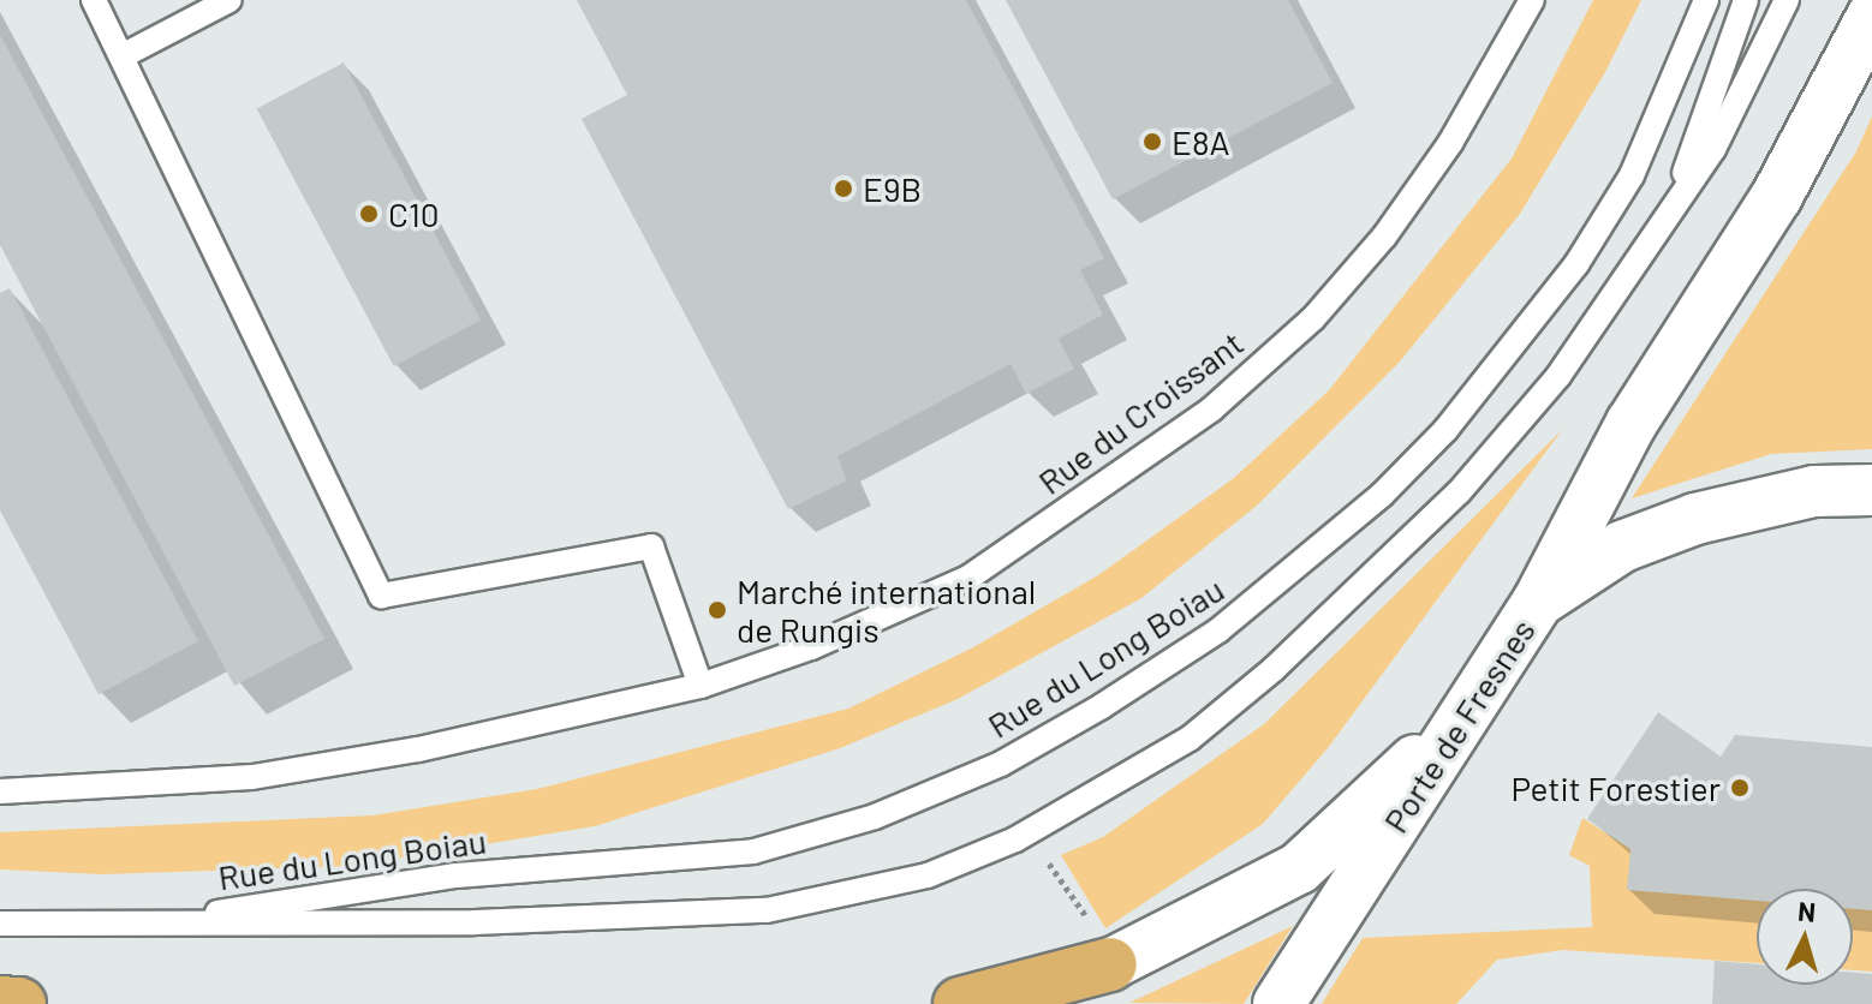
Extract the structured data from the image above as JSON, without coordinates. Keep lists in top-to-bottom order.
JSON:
{
  "streets": {
    "street": ["Porte de Fresnes"],
    "lane": ["Rue du Croissant", "Rue du Long Boiau"]
  },
  "places": [
    "E8A",
    "E9B",
    "C10",
    "Marché international de Rungis",
    "Petit Forestier"
  ],
  "north": "top"
}
